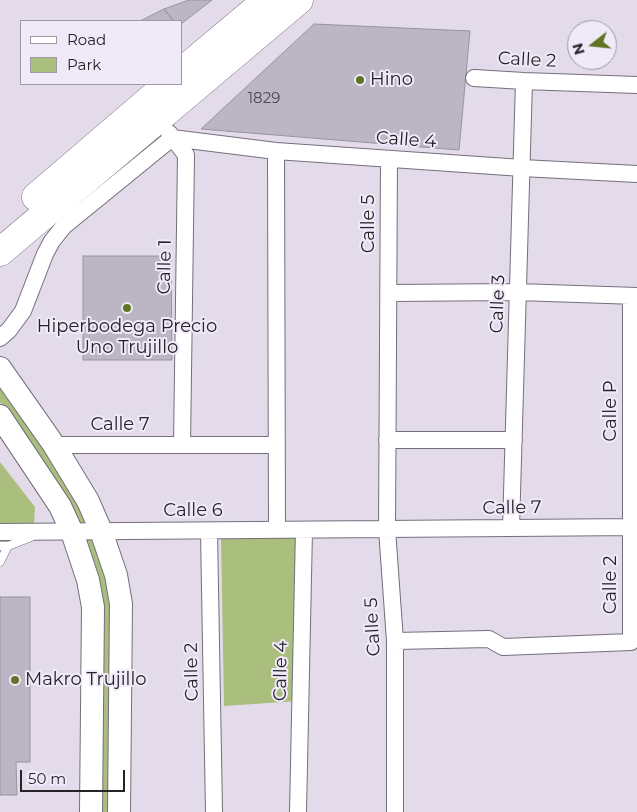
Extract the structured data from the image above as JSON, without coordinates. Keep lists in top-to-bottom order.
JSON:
{
  "streets": {
    "street": [
      "Calle 2",
      "Calle 4",
      "Calle 5",
      "Calle 1",
      "Calle 3",
      "Calle P",
      "Calle 7",
      "Calle 6"
    ]
  },
  "crossings": [
    ["Calle 2", "Calle 5"],
    ["Calle 2", "Calle 3"],
    ["Calle 2", "Calle P"],
    ["Calle 2", "Calle 7"],
    ["Calle 2", "Calle 6"],
    ["Calle 4", "Calle 5"],
    ["Calle 4", "Calle 1"],
    ["Calle 4", "Calle 3"],
    ["Calle 4", "Calle 6"],
    ["Calle 5", "Calle 7"],
    ["Calle 5", "Calle 6"],
    ["Calle 1", "Calle 7"],
    ["Calle 3", "Calle 7"],
    ["Calle P", "Calle 7"],
    ["Calle 7", "Calle 6"]
  ],
  "places": ["Hino", "Hiperbodega Precio Uno Trujillo", "Makro Trujillo"],
  "house_numbers": ["1829"],
  "legend": ["Road", "Park"],
  "scale_bar": "50 m",
  "north": "left"
}
